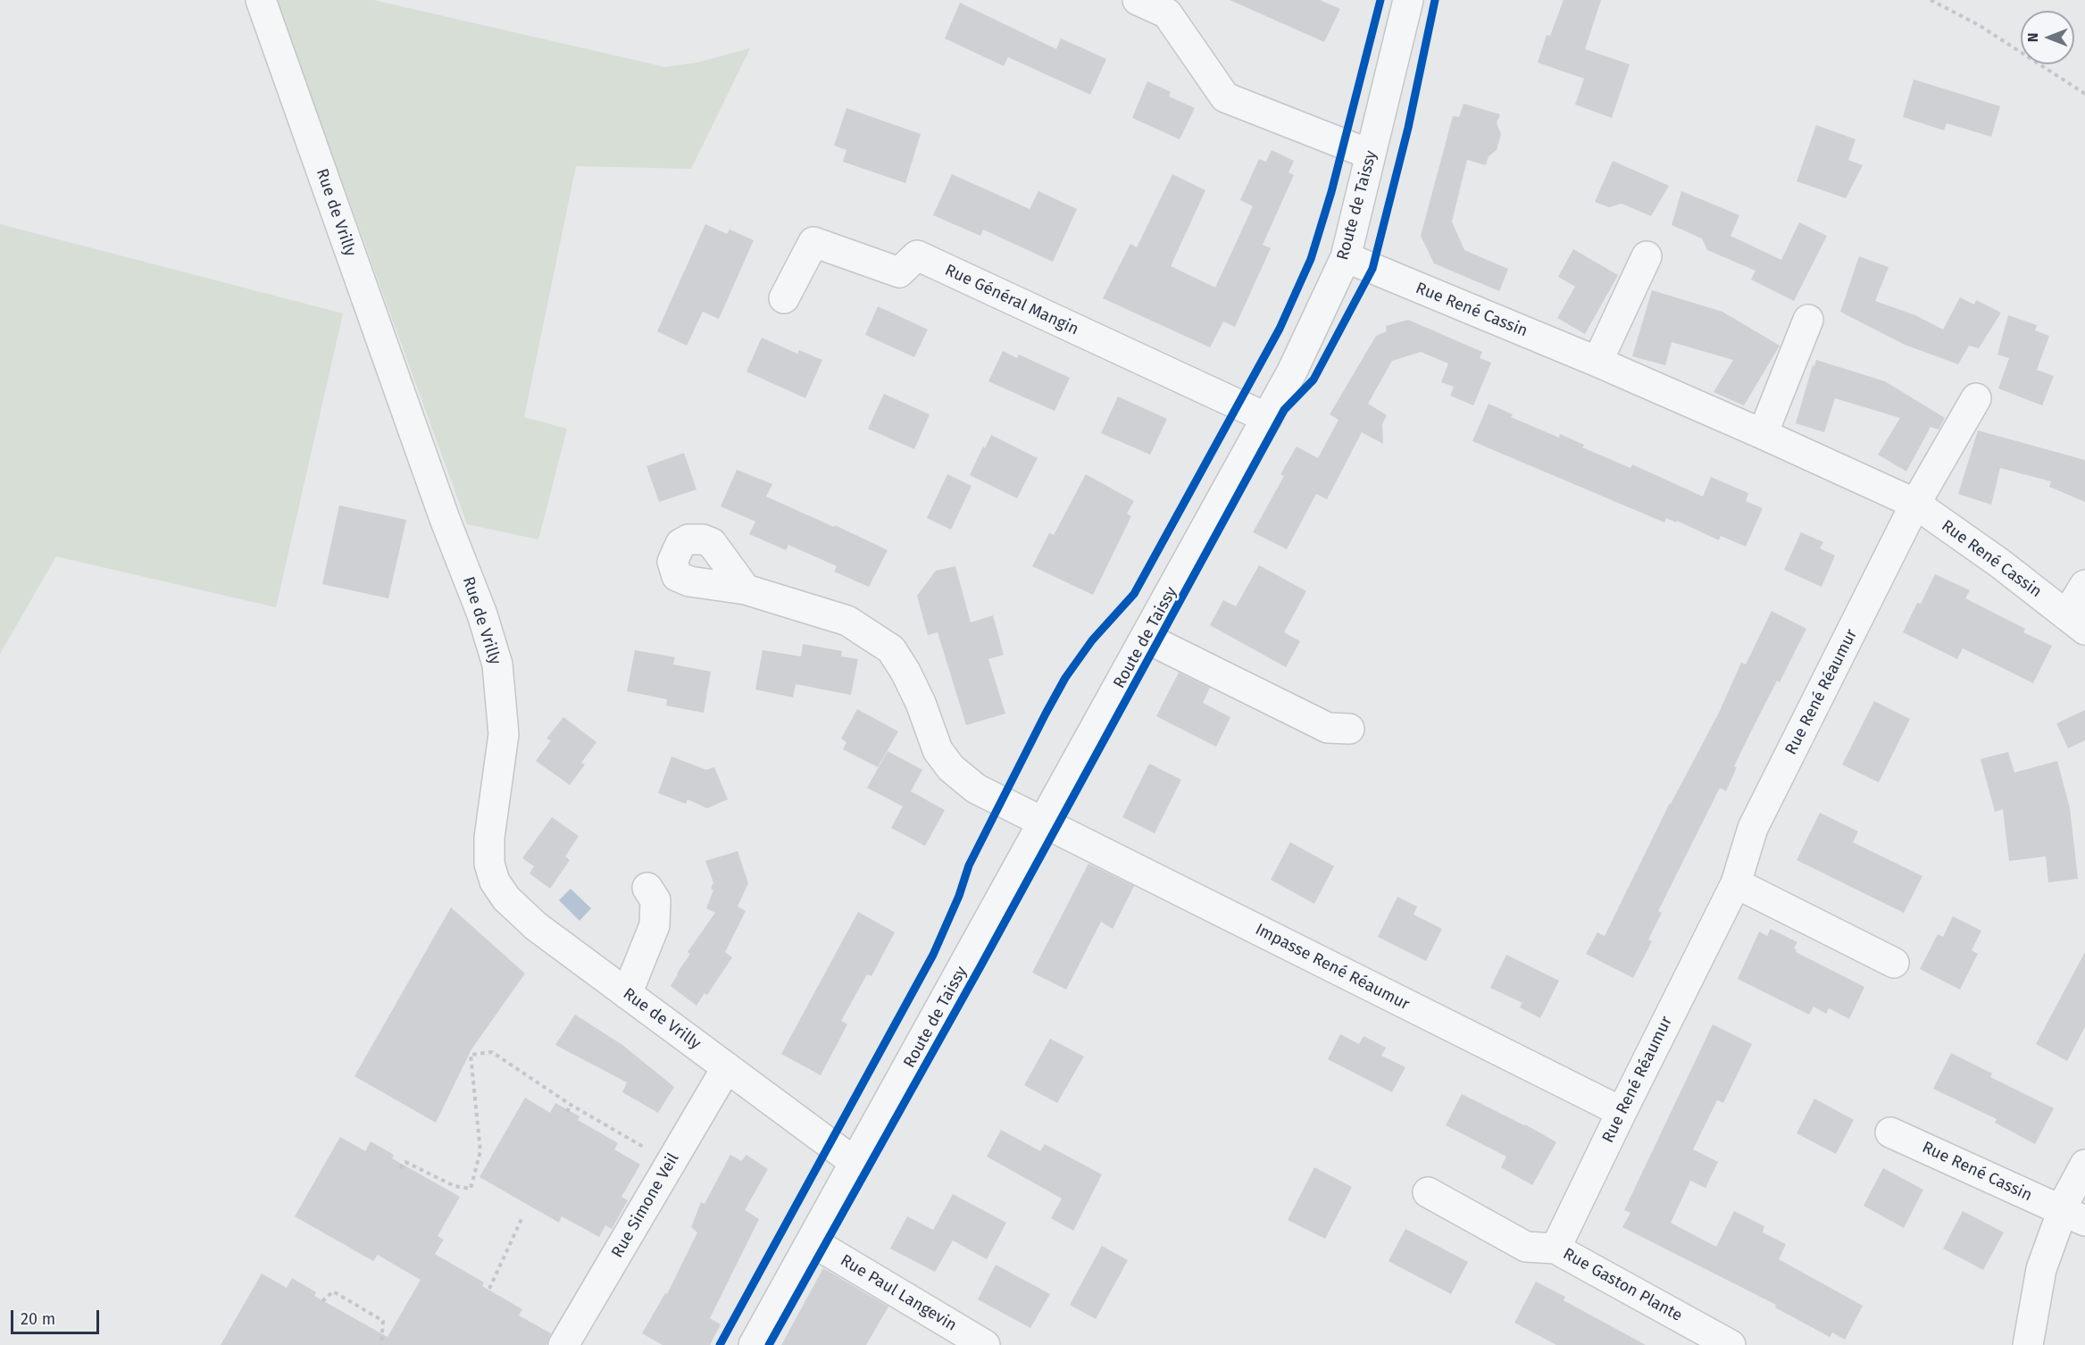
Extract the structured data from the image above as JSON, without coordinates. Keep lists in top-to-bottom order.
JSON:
{
  "streets": {
    "street": [
      "Route de Taissy",
      "Rue de Vrilly",
      "Rue Général Mangin",
      "Rue René Cassin",
      "Rue René Réaumur",
      "Impasse René Réaumur",
      "Rue Simone Veil",
      "Rue Gaston Plante",
      "Rue Paul Langevin"
    ]
  },
  "crossings": [
    ["Route de Taissy", "Rue de Vrilly"],
    ["Route de Taissy", "Rue Général Mangin"],
    ["Route de Taissy", "Rue René Cassin"],
    ["Route de Taissy", "Impasse René Réaumur"],
    ["Route de Taissy", "Rue Paul Langevin"],
    ["Rue de Vrilly", "Rue Simone Veil"],
    ["Rue René Cassin", "Rue René Réaumur"],
    ["Rue René Réaumur", "Impasse René Réaumur"],
    ["Rue René Réaumur", "Rue Gaston Plante"]
  ],
  "scale_bar": "20 m",
  "north": "left"
}
